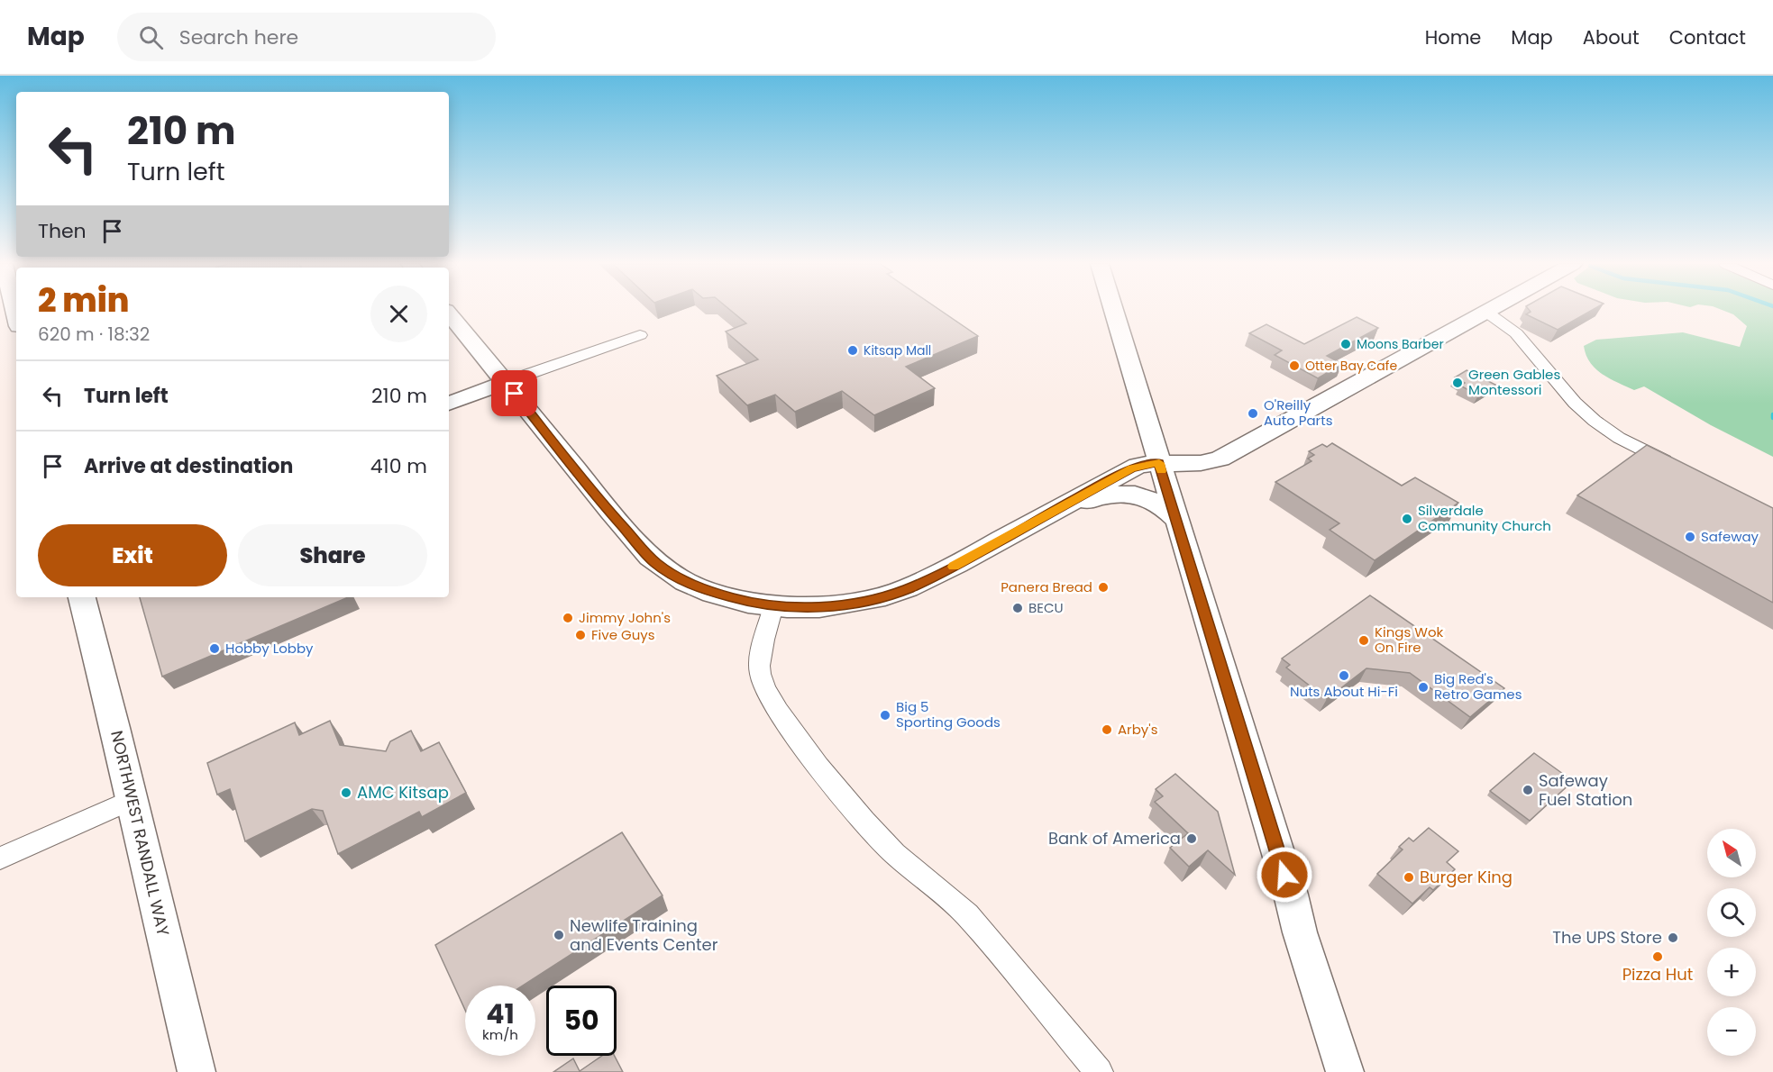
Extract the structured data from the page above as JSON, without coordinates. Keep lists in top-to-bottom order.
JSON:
{
  "streets": {
    "main road": ["NORTHWEST RANDALL WAY"]
  },
  "places": [
    "Moons Barber",
    "Kitsap Mall",
    "Otter Bay Cafe",
    "Green Gables Montessori",
    "O'Reilly Auto Parts",
    "Silverdale Community Church",
    "Safeway",
    "Panera Bread",
    "BECU",
    "Jimmy John's",
    "Five Guys",
    "Kings Wok On Fire",
    "Hobby Lobby",
    "Nuts About Hi-Fi",
    "Big Red's Retro Games",
    "Big 5 Sporting Goods",
    "Arby's",
    "Safeway Fuel Station",
    "AMC Kitsap",
    "Bank of America",
    "Burger King",
    "Newlife Training and Events Center",
    "The UPS Store",
    "Pizza Hut"
  ],
  "north": "top left",
  "page": {
    "header": "Map",
    "search": "Search here",
    "nav": [
      "Home",
      "Map",
      "About",
      "Contact"
    ],
    "turn": ["210 m", "Turn left"],
    "then": "Then",
    "heading": ["2 min", "620 m · 18:32"],
    "list": [
      {
        "name": "Turn left",
        "value": "210 m"
      },
      {
        "name": "Arrive at destination",
        "value": "410 m"
      }
    ],
    "buttons": ["Exit", "Share"],
    "map_buttons": ["+", "−"],
    "speed": "41 km/h",
    "limit": "50"
  }
}
